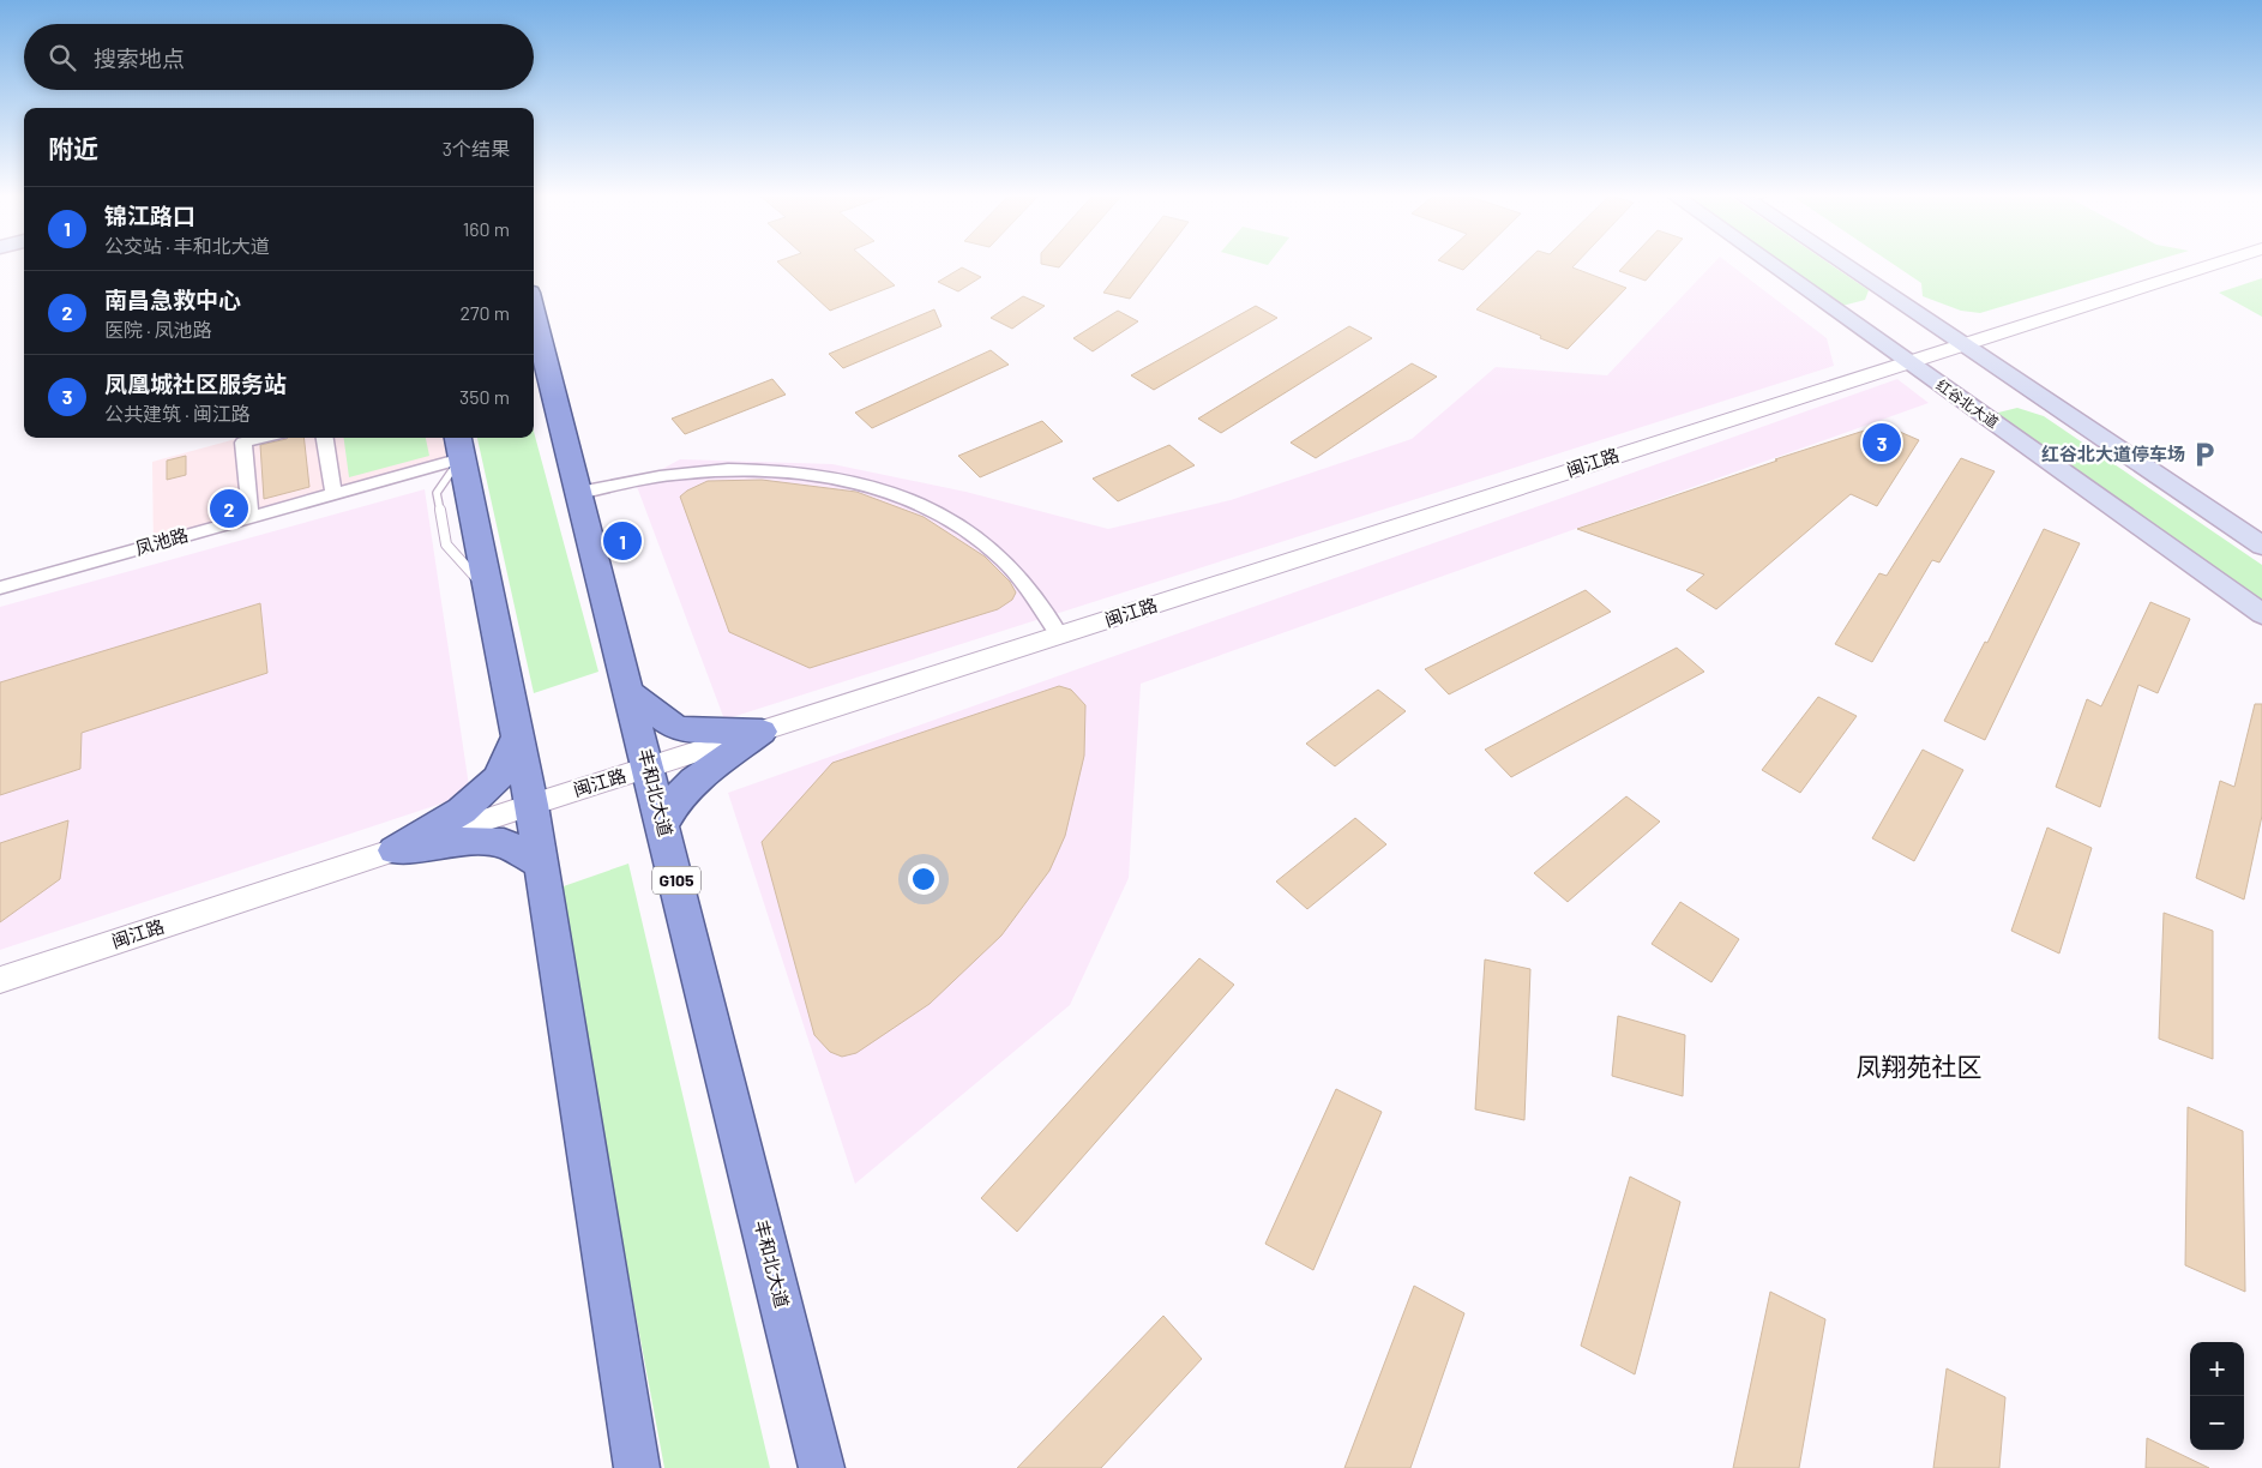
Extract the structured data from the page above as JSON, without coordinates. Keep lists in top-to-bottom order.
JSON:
{
  "streets": {
    "highway": ["丰和北大道", "G105"],
    "main road": ["红谷北大道"],
    "street": ["闽江路", "凤池路"]
  },
  "crossings": [
    ["红谷北大道", "闽江路"],
    ["闽江路", "丰和北大道"]
  ],
  "districts": ["凤翔苑社区"],
  "places": {
    "parking": ["红谷北大道停车场"]
  },
  "page": {
    "search": "搜索地点",
    "heading": ["附近", "3个结果"],
    "list": [
      {
        "mark": "1",
        "name": "锦江路口",
        "note": "公交站 · 丰和北大道",
        "value": "160 m"
      },
      {
        "mark": "2",
        "name": "南昌急救中心",
        "note": "医院 · 凤池路",
        "value": "270 m"
      },
      {
        "mark": "3",
        "name": "凤凰城社区服务站",
        "note": "公共建筑 · 闽江路",
        "value": "350 m"
      }
    ],
    "pins": ["3", "2", "1"],
    "map_buttons": ["+", "−"]
  }
}
